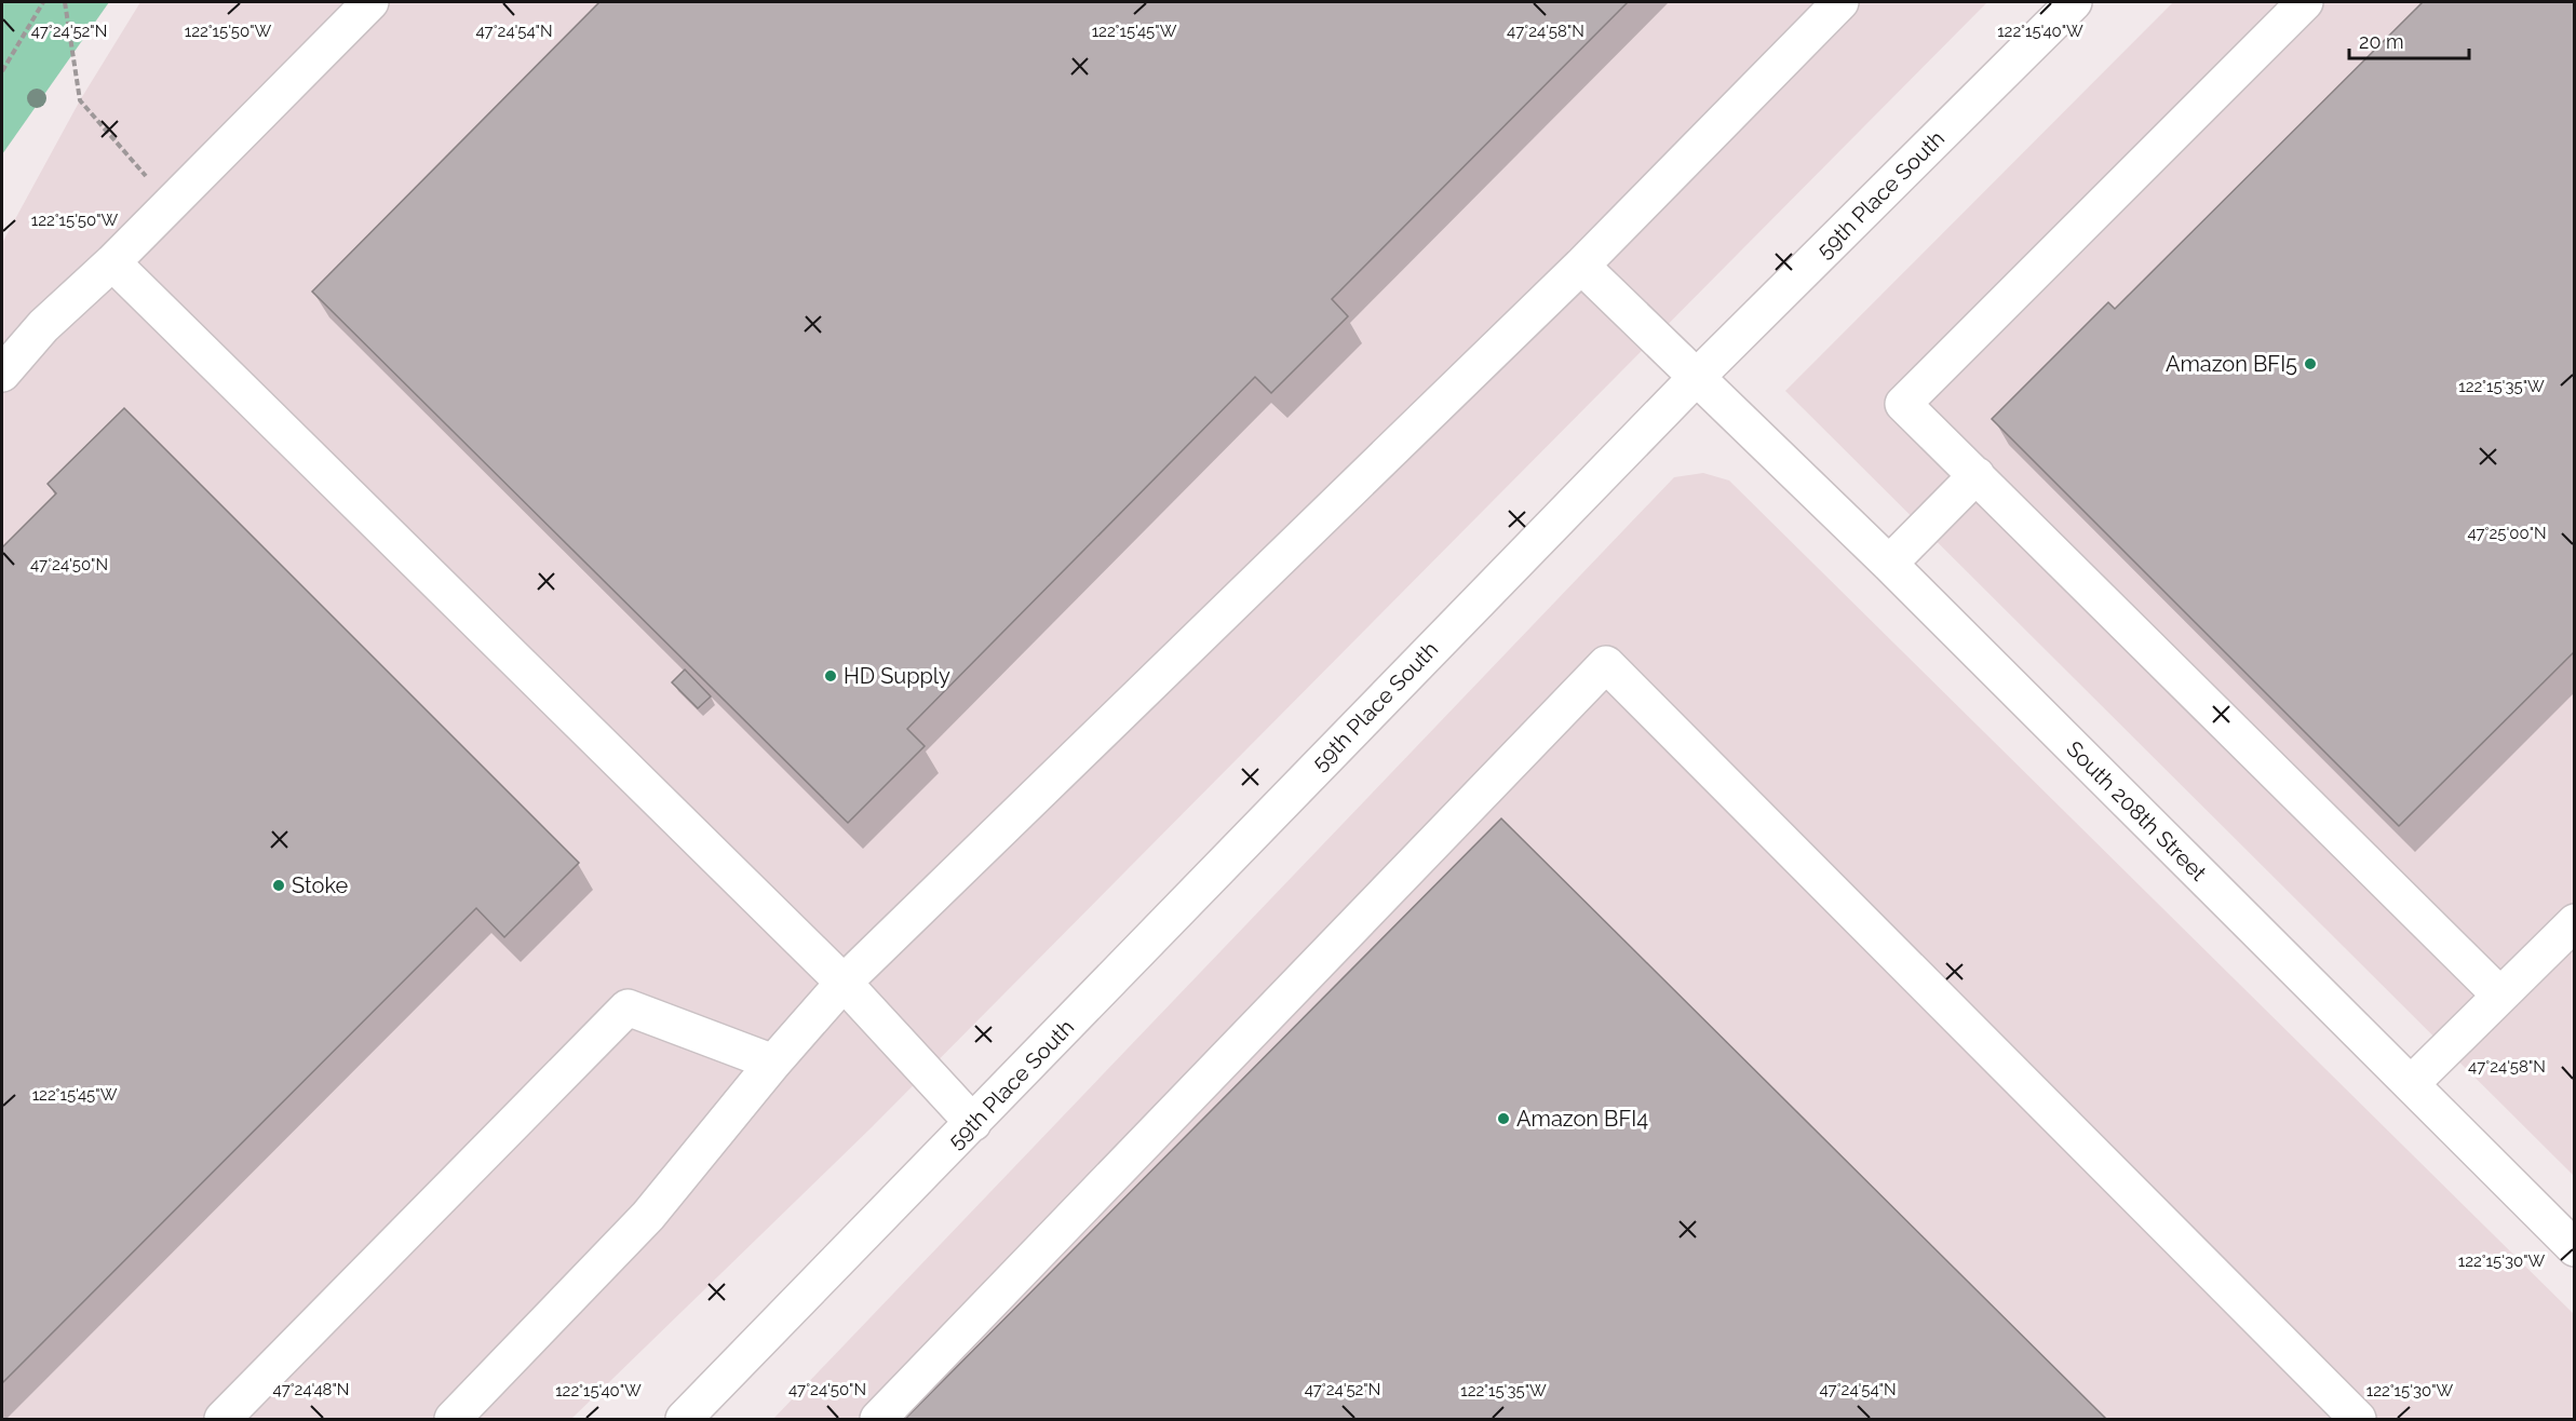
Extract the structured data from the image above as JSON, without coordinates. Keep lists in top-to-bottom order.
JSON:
{
  "streets": {
    "street": ["59th Place South", "South 208th Street"]
  },
  "crossings": [
    ["59th Place South", "South 208th Street"]
  ],
  "places": [
    "Amazon BFI5",
    "HD Supply",
    "Stoke",
    "Amazon BFI4"
  ],
  "scale_bar": "20 m",
  "coordinates": [
    "122°15'50\"W",
    "122°15'45\"W",
    "122°15'40\"W",
    "47°24'54\"N",
    "47°24'58\"N",
    "47°24'52\"N",
    "122°15'35\"W",
    "47°25'00\"N",
    "47°24'50\"N",
    "122°15'30\"W",
    "47°24'48\"N"
  ]
}
